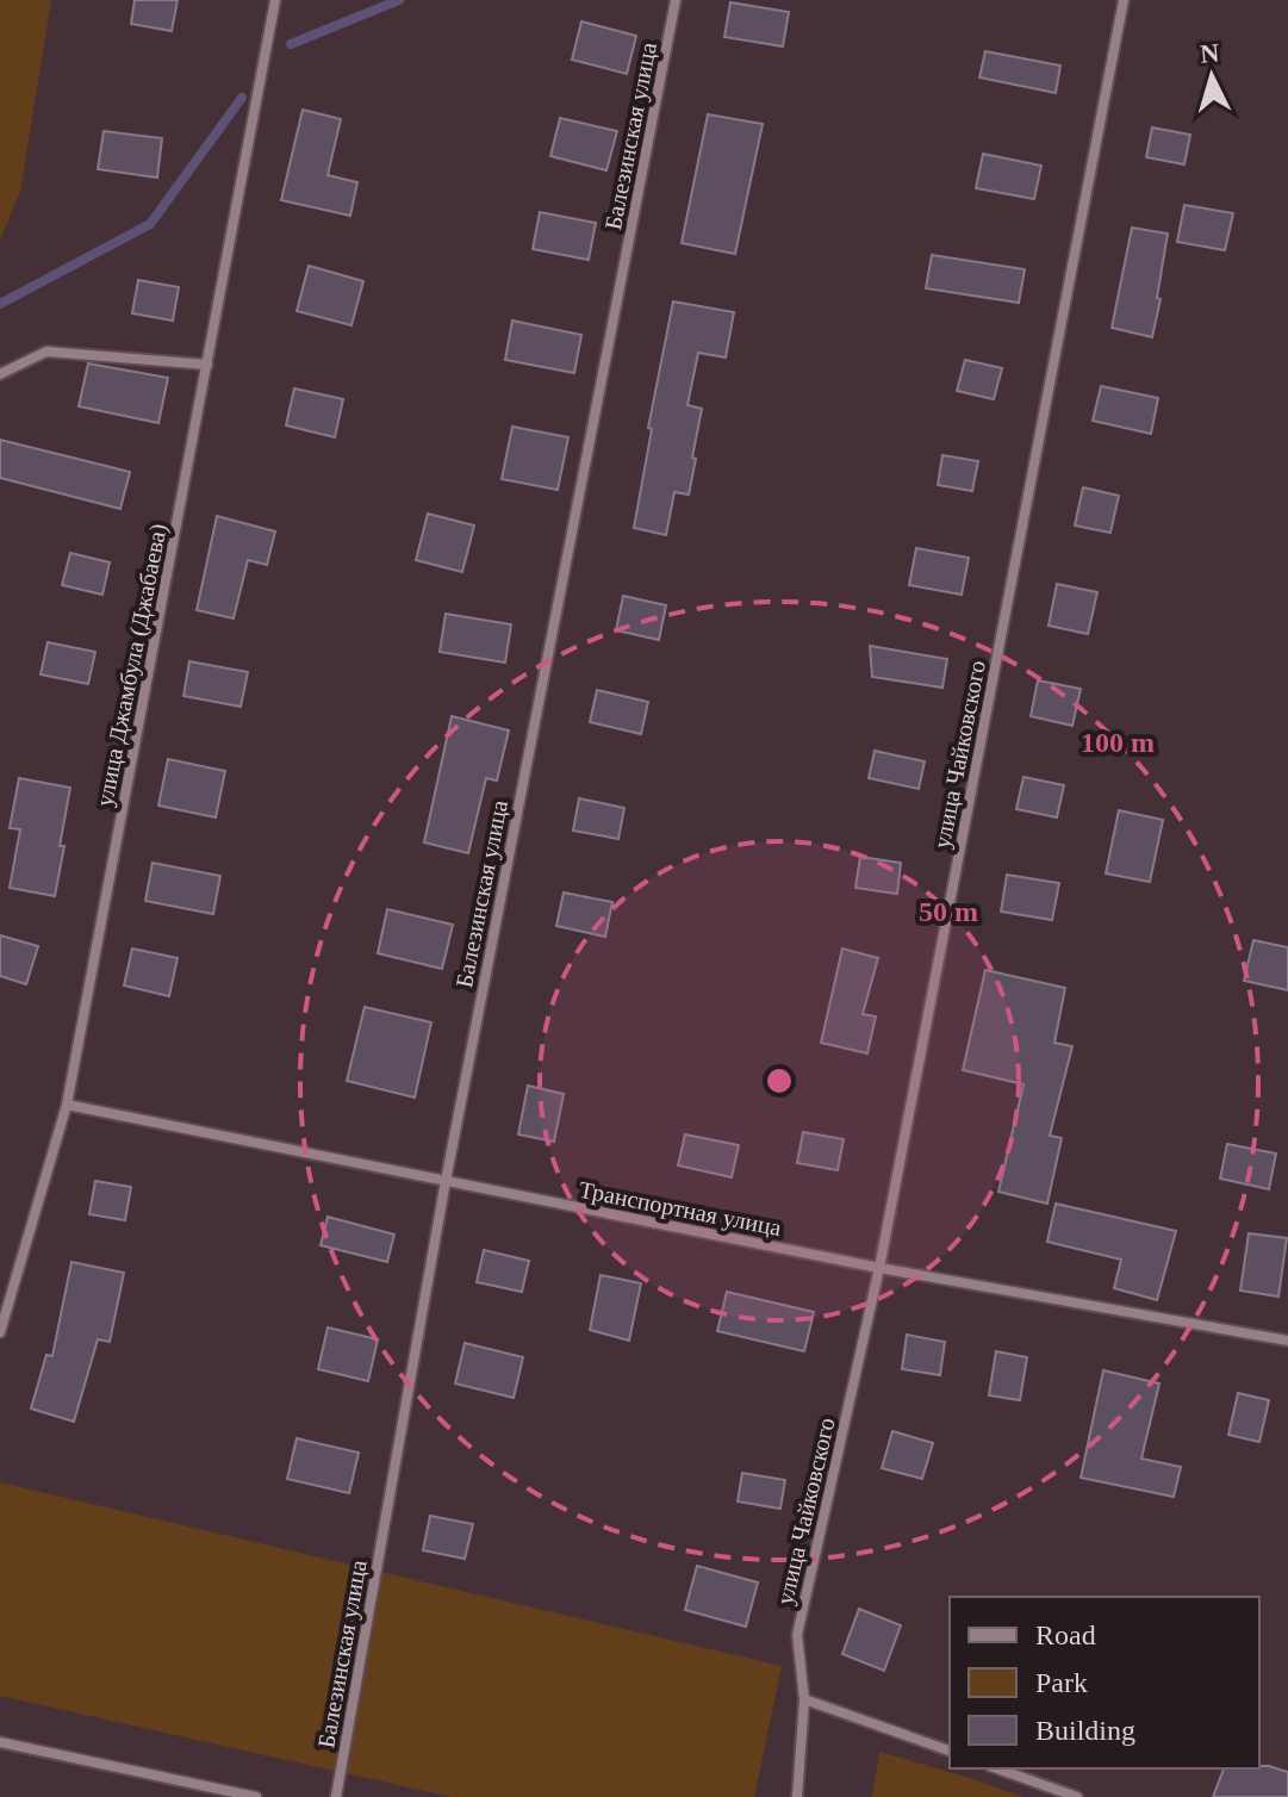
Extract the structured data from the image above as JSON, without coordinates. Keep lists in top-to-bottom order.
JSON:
{
  "streets": {
    "street": [
      "Балезинская улица",
      "улица Джамбула (Джабаева)",
      "улица Чайковского",
      "Транспортная улица"
    ]
  },
  "crossings": [
    ["Балезинская улица", "Транспортная улица"],
    ["улица Джамбула (Джабаева)", "Транспортная улица"],
    ["улица Чайковского", "Транспортная улица"]
  ],
  "legend": ["Road", "Park", "Building"],
  "north": "top",
  "rings": ["100 m", "50 m"]
}
